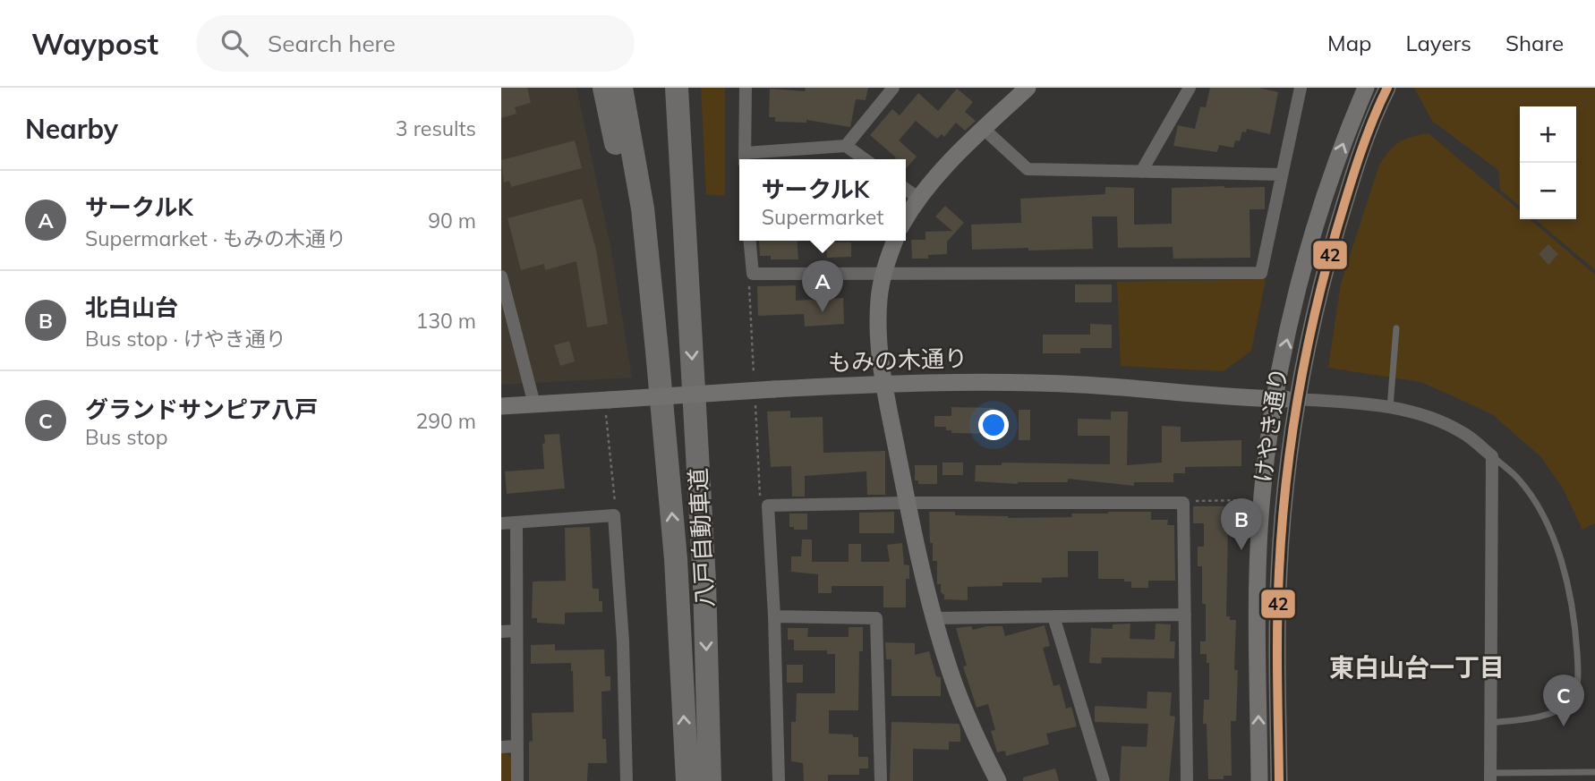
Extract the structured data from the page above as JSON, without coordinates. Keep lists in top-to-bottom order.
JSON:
{
  "streets": {
    "highway": ["八戸自動車道"],
    "street": ["もみの木通り", "けやき通り"]
  },
  "crossings": [
    ["もみの木通り", "けやき通り"]
  ],
  "districts": ["東白山台一丁目"],
  "lines": ["transit line 42"],
  "page": {
    "header": "Waypost",
    "search": "Search here",
    "nav": ["Map", "Layers", "Share"],
    "heading": ["Nearby", "3 results"],
    "map_buttons": ["+", "−"],
    "popup": ["サークルK", "Supermarket"],
    "list": [
      {
        "mark": "A",
        "name": "サークルK",
        "note": "Supermarket · もみの木通り",
        "value": "90 m"
      },
      {
        "mark": "B",
        "name": "北白山台",
        "note": "Bus stop · けやき通り",
        "value": "130 m"
      },
      {
        "mark": "C",
        "name": "グランドサンピア八戸",
        "note": "Bus stop",
        "value": "290 m"
      }
    ],
    "pins": ["A", "B", "C"]
  }
}
